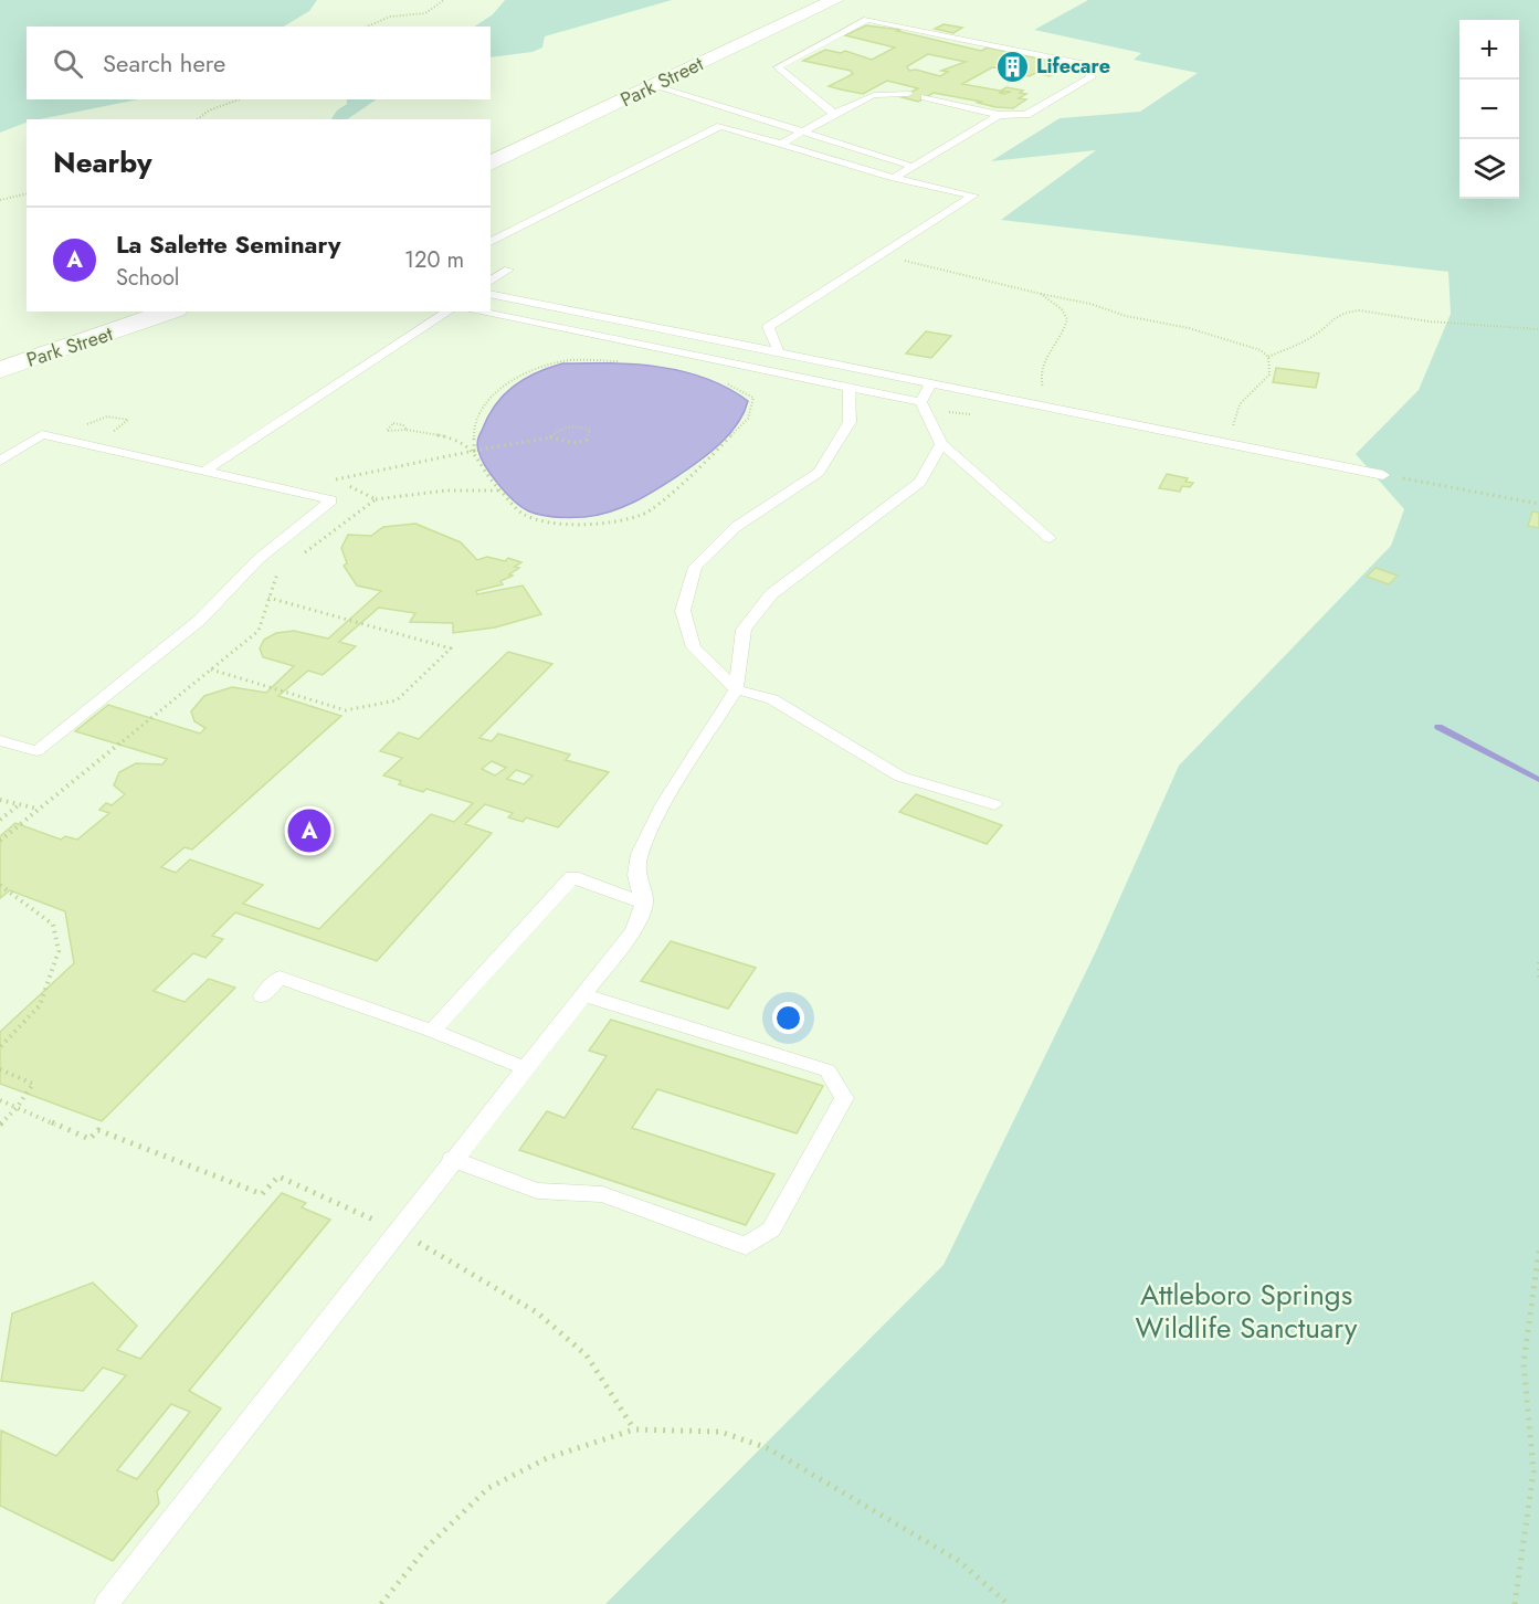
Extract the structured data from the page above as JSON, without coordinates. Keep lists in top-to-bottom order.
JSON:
{
  "streets": {
    "main road": ["Park Street"]
  },
  "parks": ["Attleboro Springs Wildlife Sanctuary"],
  "places": {
    "building": ["Lifecare"]
  },
  "page": {
    "map_buttons": ["+", "−"],
    "search": "Search here",
    "heading": "Nearby",
    "list": [
      {
        "mark": "A",
        "name": "La Salette Seminary",
        "note": "School",
        "value": "120 m"
      }
    ],
    "pins": "A"
  }
}
